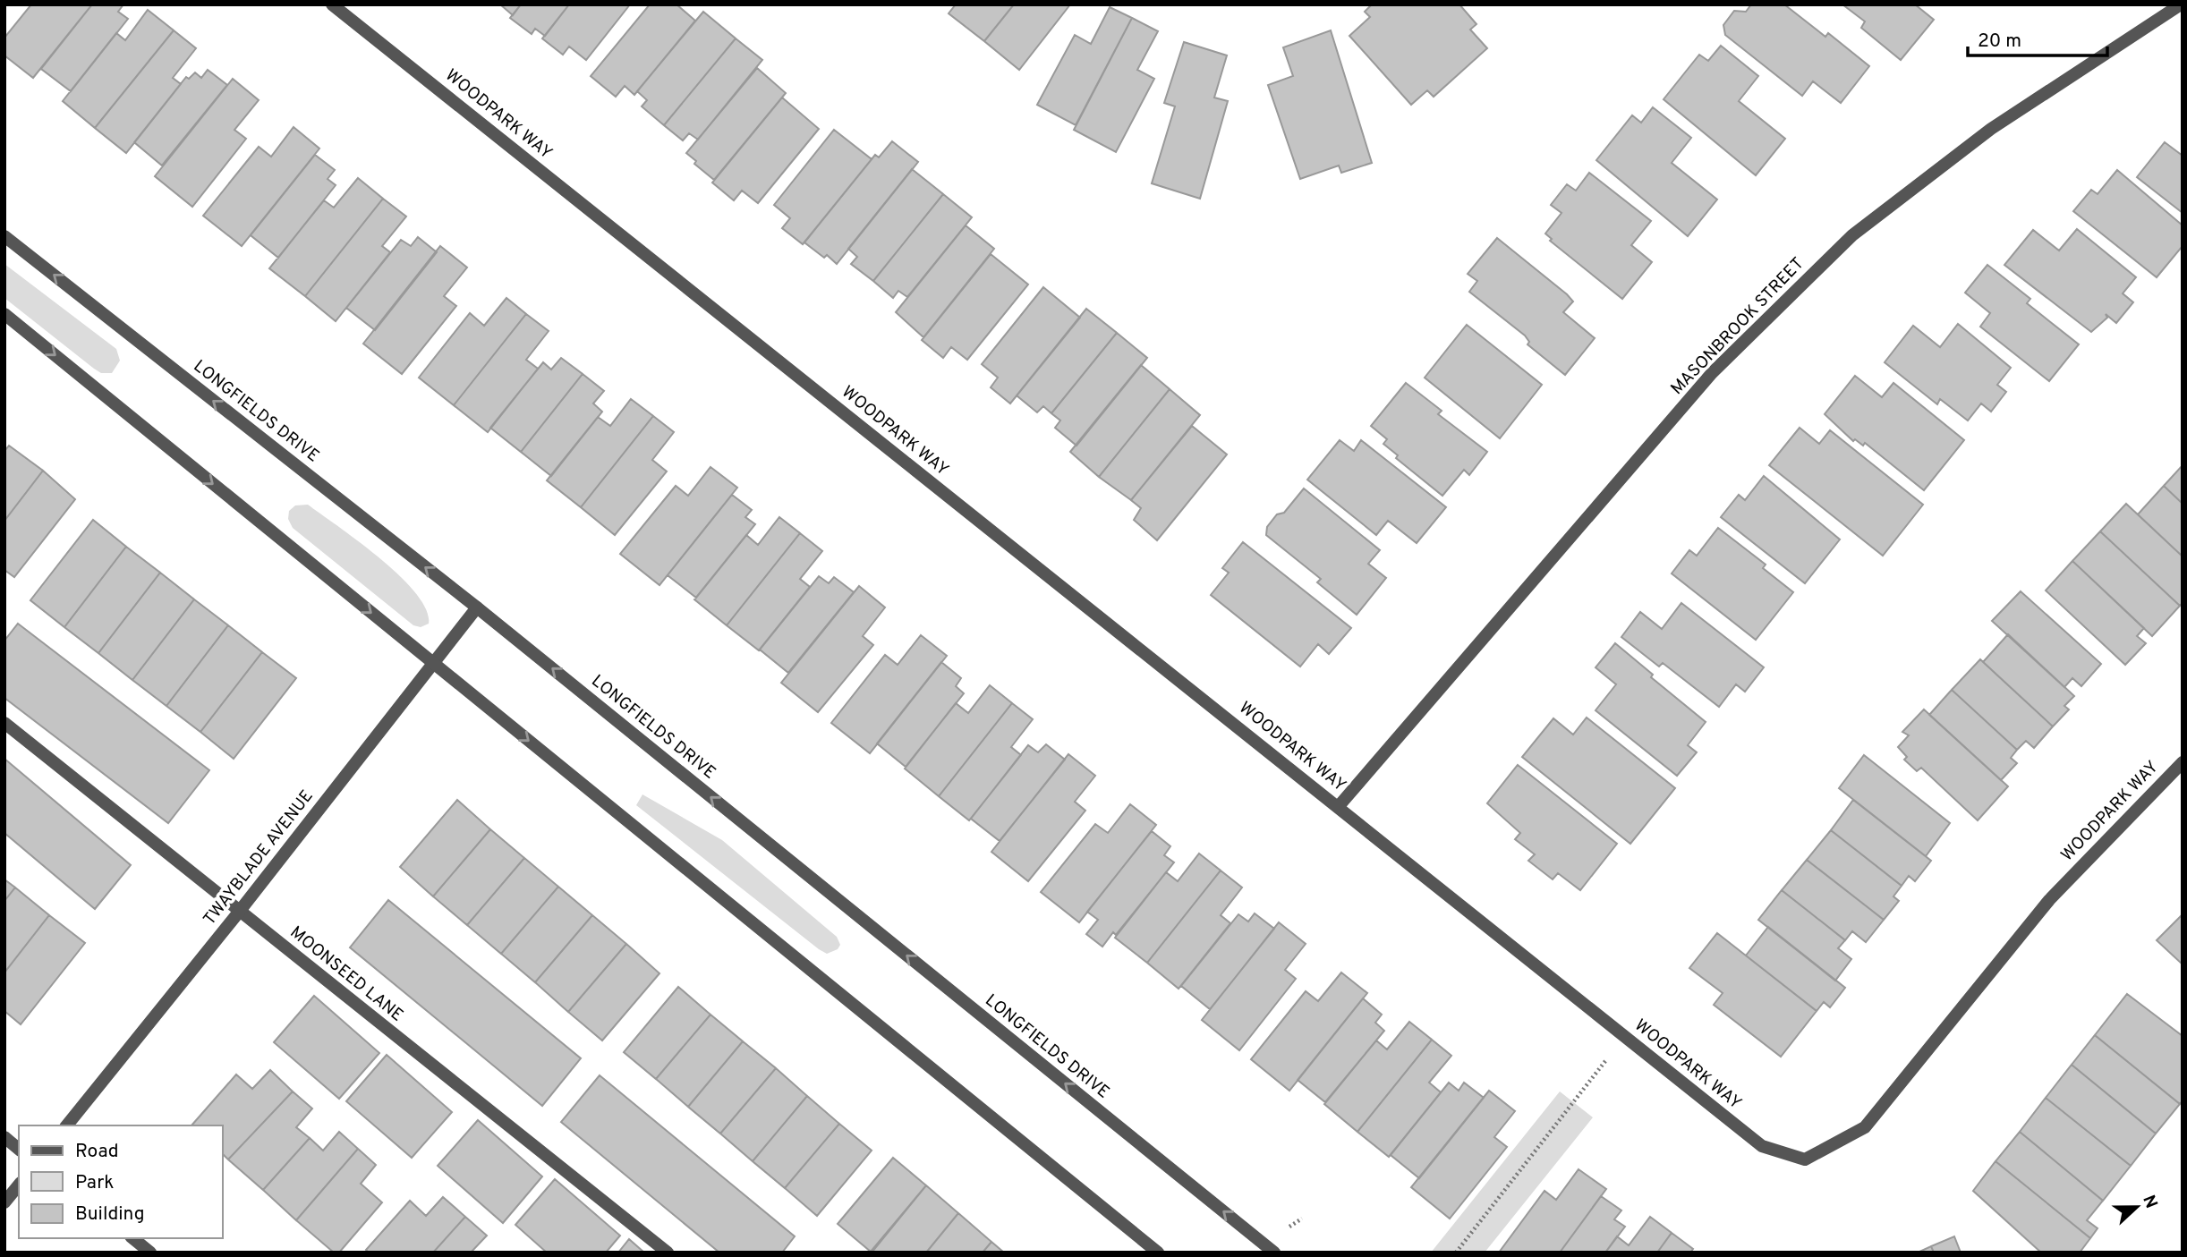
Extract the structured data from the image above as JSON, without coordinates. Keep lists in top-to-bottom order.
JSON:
{
  "streets": {
    "street": [
      "WOODPARK WAY",
      "MASONBROOK STREET",
      "LONGFIELDS DRIVE",
      "TWAYBLADE AVENUE",
      "MOONSEED LANE"
    ]
  },
  "crossings": [
    ["WOODPARK WAY", "MASONBROOK STREET"],
    ["LONGFIELDS DRIVE", "TWAYBLADE AVENUE"],
    ["TWAYBLADE AVENUE", "MOONSEED LANE"]
  ],
  "legend": ["Road", "Park", "Building"],
  "scale_bar": "20 m",
  "north": "right"
}
